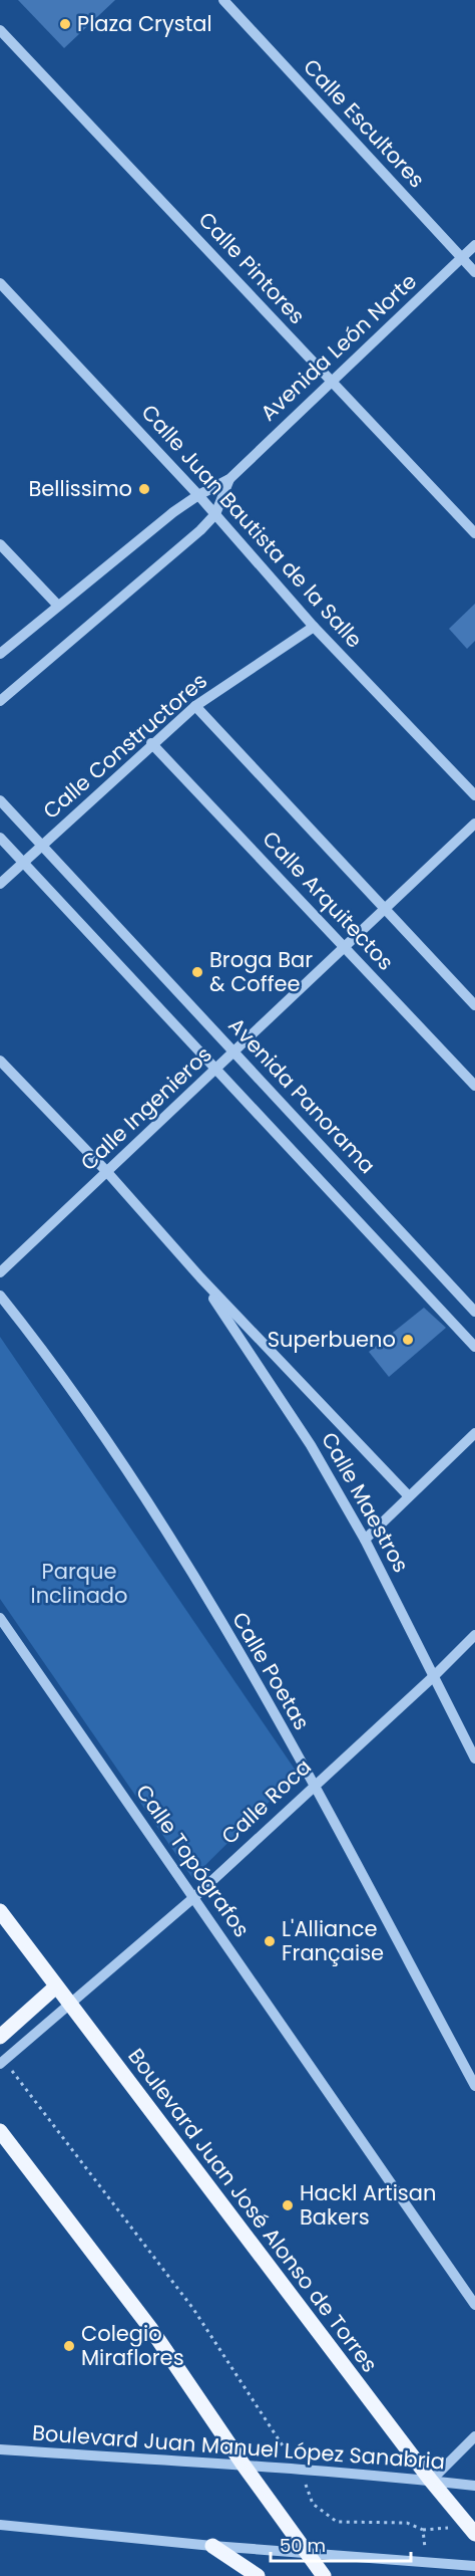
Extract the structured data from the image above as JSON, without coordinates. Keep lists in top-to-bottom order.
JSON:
{
  "streets": {
    "main road": ["Boulevard Juan José Alonso de Torres"],
    "street": [
      "Calle Escultores",
      "Calle Pintores",
      "Avenida León Norte",
      "Calle Juan Bautista de la Salle",
      "Calle Constructores",
      "Calle Arquitectos",
      "Avenida Panorama",
      "Calle Ingenieros",
      "Calle Maestros",
      "Calle Poetas",
      "Calle Roca",
      "Calle Topógrafos",
      "Boulevard Juan Manuel López Sanabria"
    ]
  },
  "crossings": [
    ["Calle Escultores", "Avenida León Norte"],
    ["Calle Pintores", "Avenida León Norte"],
    ["Avenida León Norte", "Calle Juan Bautista de la Salle"],
    ["Calle Juan Bautista de la Salle", "Calle Constructores"],
    ["Calle Constructores", "Calle Arquitectos"],
    ["Calle Constructores", "Avenida Panorama"],
    ["Calle Arquitectos", "Calle Ingenieros"],
    ["Avenida Panorama", "Calle Ingenieros"],
    ["Calle Ingenieros", "Calle Maestros"],
    ["Calle Maestros", "Calle Roca"],
    ["Calle Poetas", "Calle Roca"],
    ["Calle Roca", "Calle Topógrafos"],
    ["Calle Roca", "Boulevard Juan José Alonso de Torres"],
    ["Boulevard Juan José Alonso de Torres", "Boulevard Juan Manuel López Sanabria"]
  ],
  "parks": ["Parque Inclinado"],
  "places": [
    "Plaza Crystal",
    "Bellissimo",
    "Broga Bar & Coffee",
    "Superbueno",
    "L'Alliance Française",
    "Hackl Artisan Bakers",
    "Colegio Miraflores"
  ],
  "scale_bar": "50 m"
}
